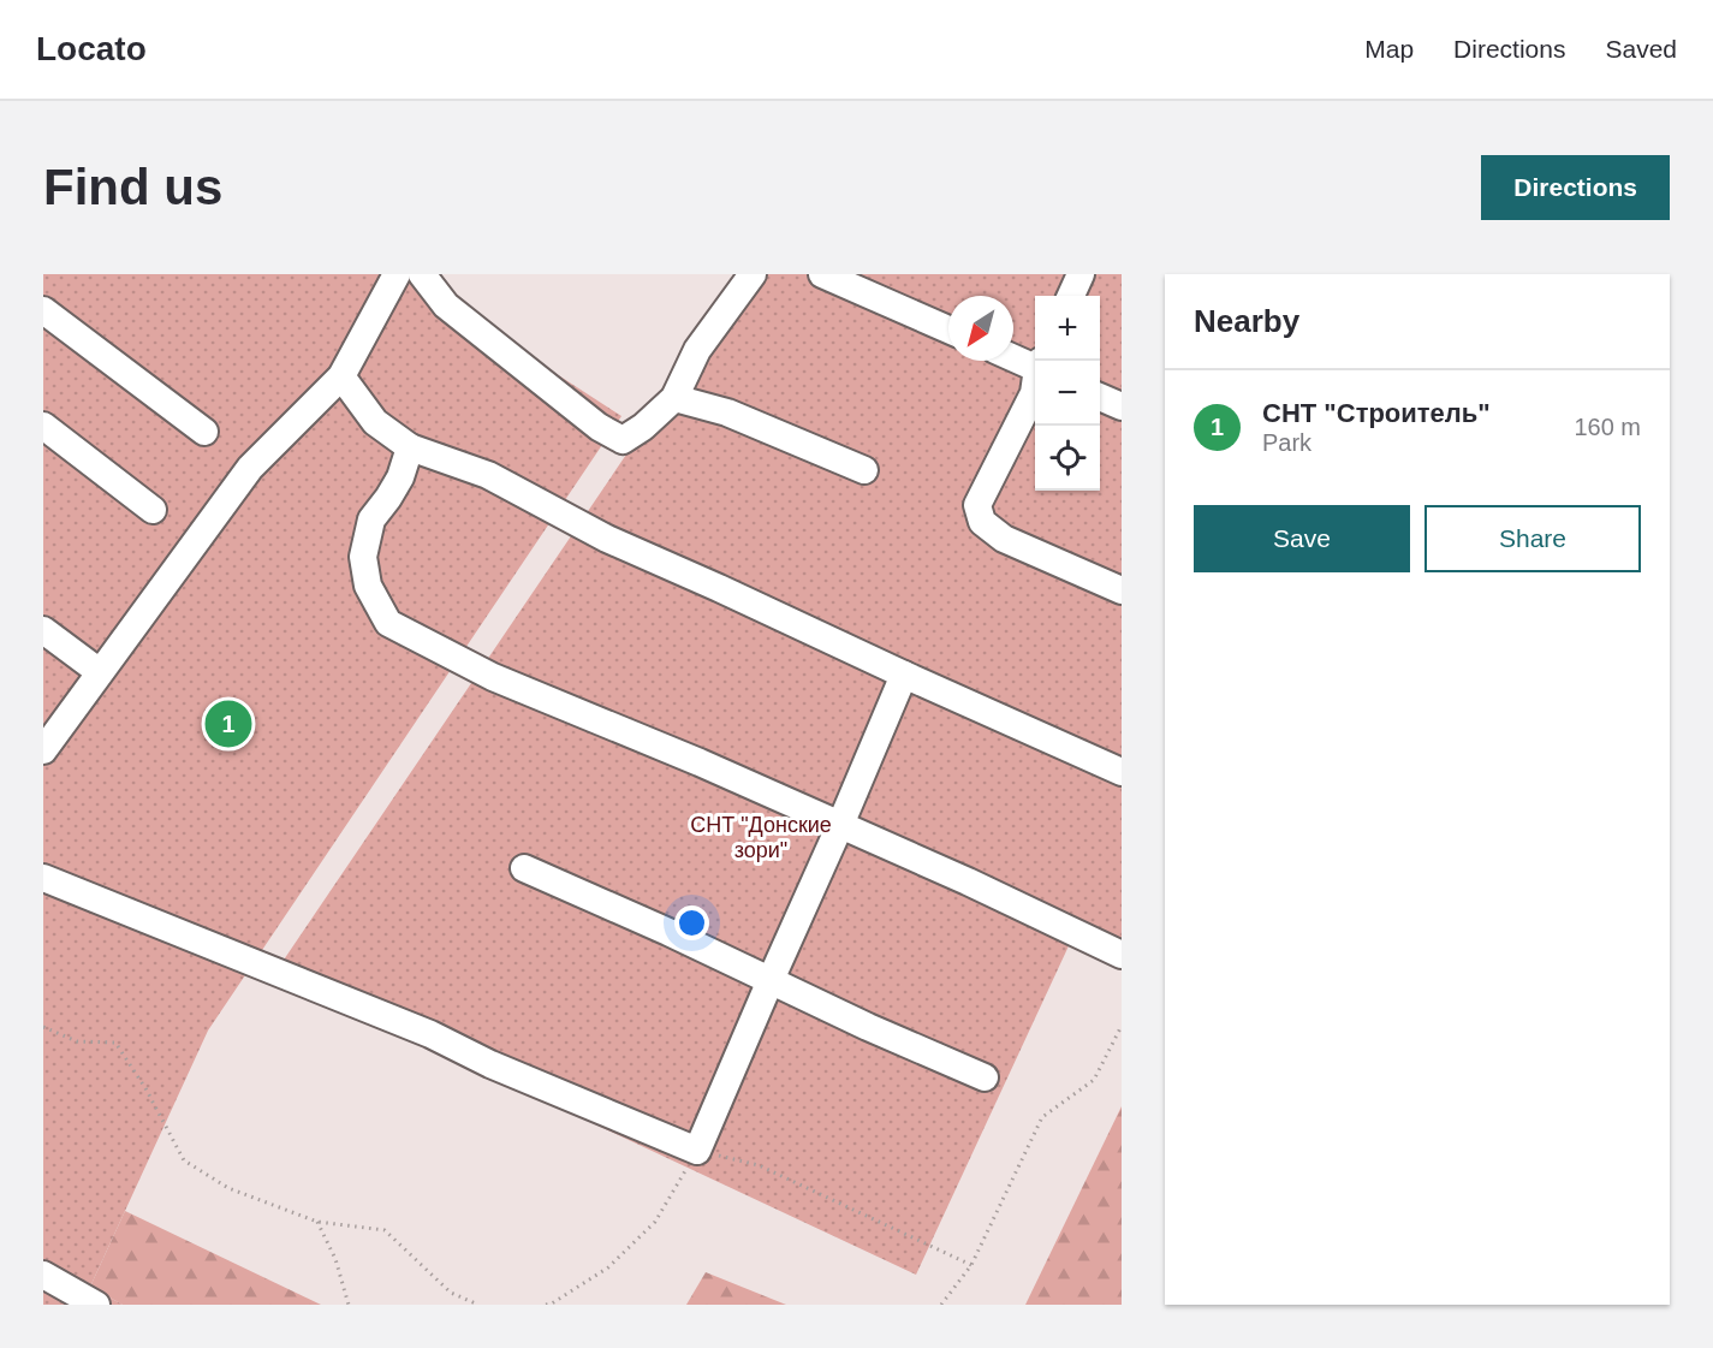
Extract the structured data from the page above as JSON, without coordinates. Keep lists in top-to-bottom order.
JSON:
{
  "parks": ["СНТ \"Донские зори\""],
  "north": "bottom left",
  "page": {
    "header": "Locato",
    "nav": ["Map", "Directions", "Saved"],
    "buttons": [
      "Directions",
      ["Save", "Share"]
    ],
    "title": "Find us",
    "heading": "Nearby",
    "map_buttons": ["+", "−"],
    "list": [
      {
        "mark": "1",
        "name": "СНТ \"Строитель\"",
        "note": "Park",
        "value": "160 m"
      }
    ],
    "pins": "1"
  }
}
